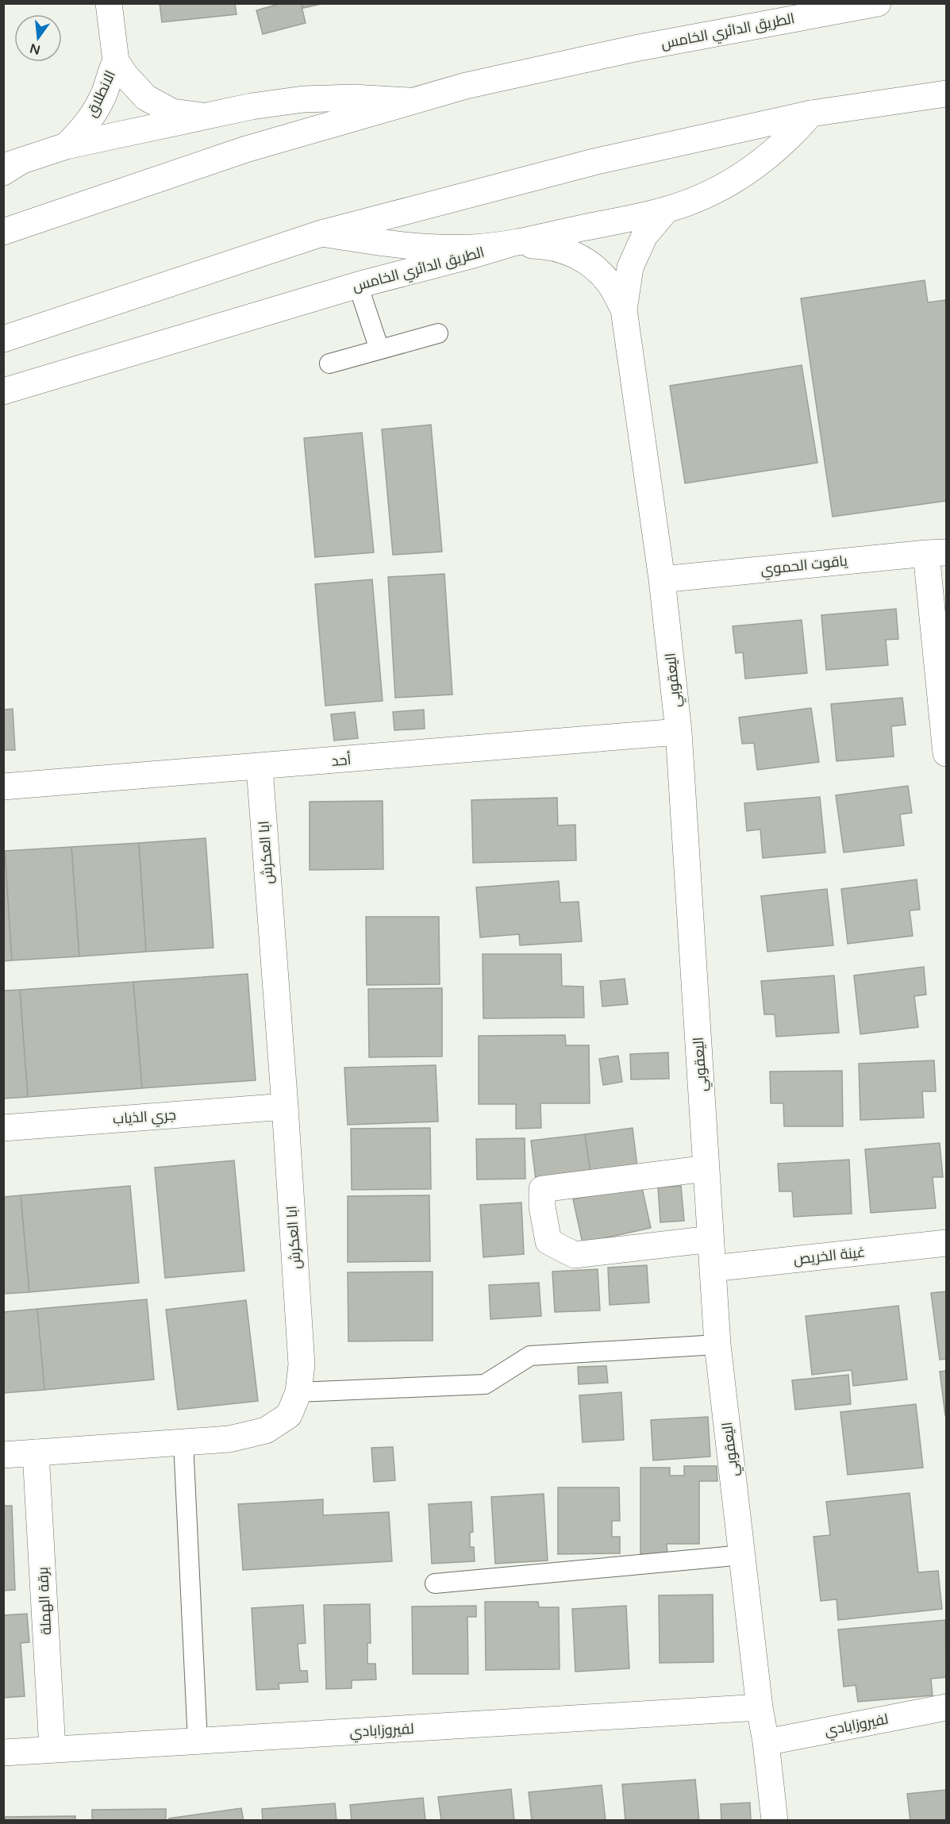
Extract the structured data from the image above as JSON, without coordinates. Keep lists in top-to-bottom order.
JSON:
{
  "streets": {
    "street": [
      "الطريق الدائري الخامس",
      "الانطلاق",
      "ياقوت الحموي",
      "اليعقوبي",
      "أحد",
      "ابا العكرش",
      "جري الذياب",
      "غينة الخريص",
      "برقة الهملة",
      "لفيروزابادي"
    ]
  },
  "crossings": [
    ["الطريق الدائري الخامس", "الانطلاق"],
    ["الطريق الدائري الخامس", "اليعقوبي"],
    ["ياقوت الحموي", "اليعقوبي"],
    ["اليعقوبي", "أحد"],
    ["اليعقوبي", "غينة الخريص"],
    ["اليعقوبي", "لفيروزابادي"],
    ["أحد", "ابا العكرش"],
    ["ابا العكرش", "جري الذياب"],
    ["ابا العكرش", "برقة الهملة"],
    ["برقة الهملة", "لفيروزابادي"]
  ],
  "north": "bottom"
}
